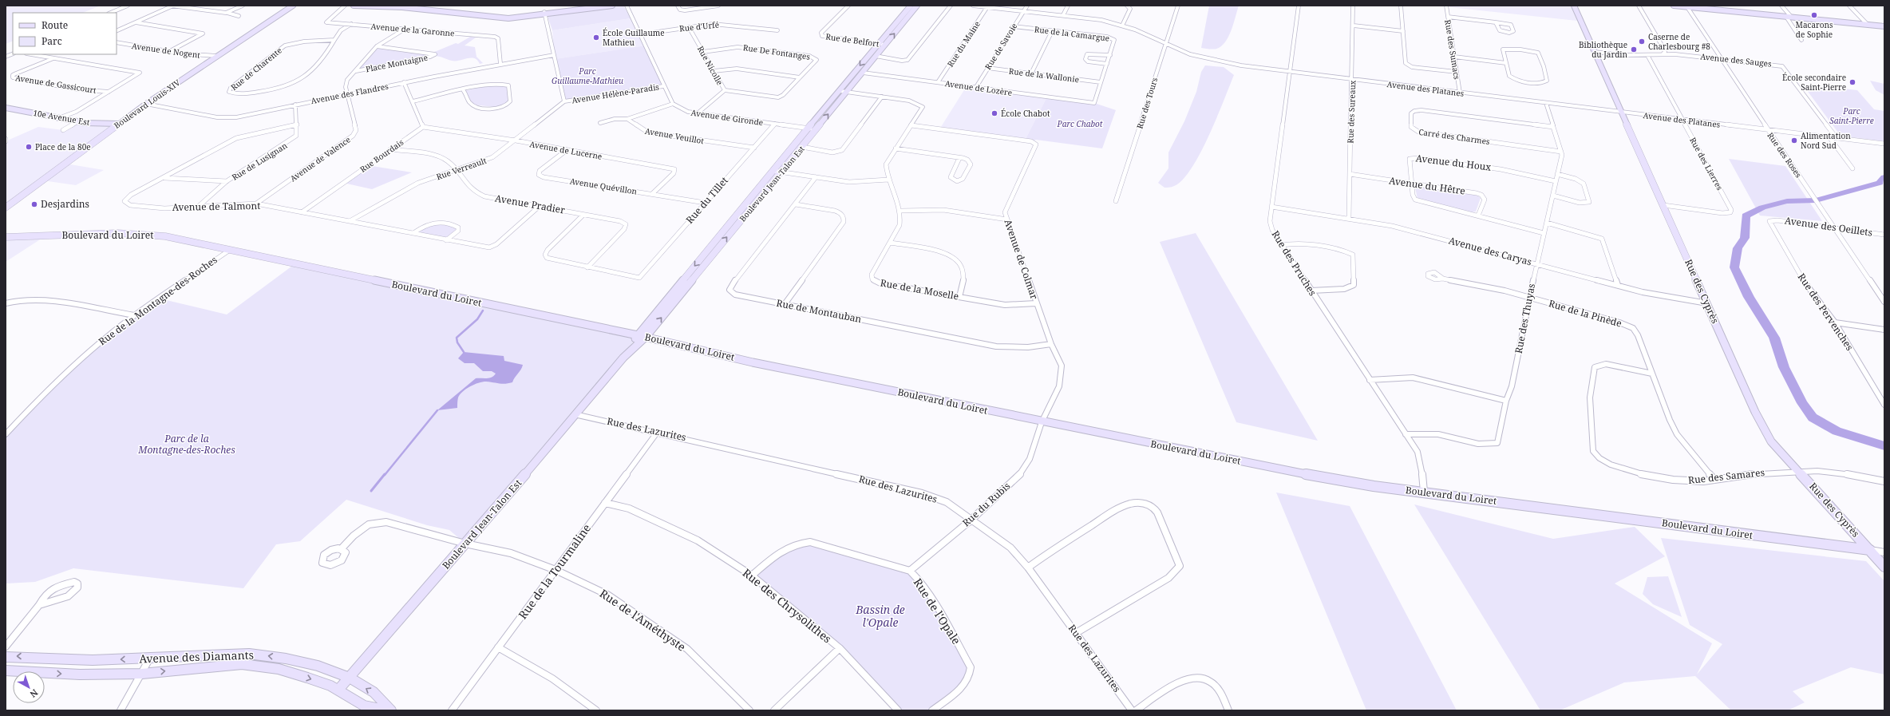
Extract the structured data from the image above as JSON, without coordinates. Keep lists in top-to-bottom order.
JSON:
{
  "streets": {
    "street": [
      "Rue d'Urfé",
      "Avenue de la Garonne",
      "Rue de la Camargue",
      "Rue de Belfort",
      "Rue du Maine",
      "Rue de Savoie",
      "Rue des Sumacs",
      "Avenue de Nogent",
      "Rue De Fontanges",
      "Avenue des Sauges",
      "Place Montaigne",
      "Rue Nicolle",
      "Rue de Charente",
      "Rue de la Wallonie",
      "Avenue de Gassicourt",
      "Avenue de Lozère",
      "Avenue des Platanes",
      "Avenue des Flandres",
      "Avenue Hélène-Paradis",
      "Rue des Tours",
      "Boulevard Louis-XIV",
      "Rue des Sureaux",
      "10e Avenue Est",
      "Avenue de Gironde",
      "Avenue Veuillot",
      "Carré des Charmes",
      "Avenue de Lucerne",
      "Rue des Roses",
      "Rue Bourdais",
      "Avenue de Valence",
      "Rue de Lusignan",
      "Avenue du Houx",
      "Rue des Lierres",
      "Rue Verreault",
      "Boulevard Jean-Talon Est",
      "Avenue Quévillon",
      "Avenue du Hêtre",
      "Rue du Tillet",
      "Avenue Pradier",
      "Avenue de Talmont",
      "Avenue des Oeillets",
      "Boulevard du Loiret",
      "Avenue des Caryas",
      "Avenue de Colmar",
      "Rue des Pruches",
      "Rue de la Moselle",
      "Rue des Cyprès",
      "Rue de la Montagne-des-Roches",
      "Rue de Montauban",
      "Rue des Pervenches",
      "Rue de la Pinède",
      "Rue des Thuyas",
      "Rue des Lazurites",
      "Rue des Samares",
      "Rue du Rubis",
      "Rue de la Tourmaline",
      "Rue des Chrysolithes",
      "Rue de l'Opale",
      "Rue de l'Améthyste",
      "Avenue des Diamants"
    ]
  },
  "crossings": [
    ["Rue d'Urfé", "Rue Nicolle"],
    ["Avenue de la Garonne", "Rue de Charente"],
    ["Avenue de la Garonne", "Avenue des Flandres"],
    ["Avenue de la Garonne", "Avenue de Valence"],
    ["Rue de la Camargue", "Rue de Savoie"],
    ["Rue de la Camargue", "Rue de la Wallonie"],
    ["Rue de la Camargue", "Avenue de Lozère"],
    ["Rue de Belfort", "Boulevard Jean-Talon Est"],
    ["Rue du Maine", "Avenue de Lozère"],
    ["Rue du Maine", "Avenue des Platanes"],
    ["Rue de Savoie", "Rue de la Wallonie"],
    ["Rue de Savoie", "Avenue de Lozère"],
    ["Rue de Savoie", "Avenue des Platanes"],
    ["Rue des Sumacs", "Avenue des Platanes"],
    ["Avenue de Nogent", "Boulevard Louis-XIV"],
    ["Rue De Fontanges", "Rue Nicolle"],
    ["Avenue des Sauges", "Avenue des Platanes"],
    ["Avenue des Sauges", "Rue des Roses"],
    ["Avenue des Sauges", "Rue des Lierres"],
    ["Avenue des Sauges", "Rue des Cyprès"],
    ["Place Montaigne", "Avenue de Valence"],
    ["Rue Nicolle", "Avenue de Gironde"],
    ["Avenue de Lozère", "Boulevard Jean-Talon Est"],
    ["Avenue des Platanes", "Rue des Tours"],
    ["Avenue des Platanes", "Rue des Sureaux"],
    ["Avenue des Platanes", "Rue des Roses"],
    ["Avenue des Platanes", "Rue des Lierres"],
    ["Avenue des Platanes", "Rue des Pruches"],
    ["Avenue des Platanes", "Rue des Cyprès"],
    ["Avenue des Platanes", "Rue des Thuyas"],
    ["Avenue des Flandres", "Avenue Hélène-Paradis"],
    ["Avenue des Flandres", "Boulevard Louis-XIV"],
    ["Avenue des Flandres", "Avenue de Valence"],
    ["Avenue des Flandres", "Rue de Lusignan"],
    ["Avenue Hélène-Paradis", "Rue Verreault"],
    ["Boulevard Louis-XIV", "10e Avenue Est"],
    ["Rue des Sureaux", "Avenue du Hêtre"],
    ["Rue des Sureaux", "Avenue des Caryas"],
    ["Avenue de Gironde", "Avenue Veuillot"],
    ["Avenue de Gironde", "Boulevard Jean-Talon Est"],
    ["Avenue de Gironde", "Rue du Tillet"],
    ["Avenue Veuillot", "Rue du Tillet"],
    ["Carré des Charmes", "Rue des Thuyas"],
    ["Avenue de Lucerne", "Rue Bourdais"],
    ["Avenue de Lucerne", "Rue Verreault"],
    ["Avenue de Lucerne", "Avenue Quévillon"],
    ["Rue des Roses", "Avenue des Oeillets"],
    ["Rue Bourdais", "Avenue Pradier"],
    ["Rue Bourdais", "Avenue de Talmont"],
    ["Avenue de Valence", "Avenue de Talmont"],
    ["Rue de Lusignan", "Avenue de Talmont"],
    ["Avenue du Houx", "Avenue du Hêtre"],
    ["Avenue du Houx", "Rue des Thuyas"],
    ["Rue des Lierres", "Rue des Cyprès"],
    ["Rue Verreault", "Avenue Pradier"],
    ["Rue Verreault", "Avenue de Talmont"],
    ["Boulevard Jean-Talon Est", "Boulevard du Loiret"],
    ["Boulevard Jean-Talon Est", "Rue des Lazurites"],
    ["Boulevard Jean-Talon Est", "Rue de l'Améthyste"],
    ["Boulevard Jean-Talon Est", "Avenue des Diamants"],
    ["Avenue Quévillon", "Rue du Tillet"],
    ["Rue du Tillet", "Avenue Pradier"],
    ["Avenue Pradier", "Avenue de Talmont"],
    ["Avenue des Oeillets", "Rue des Pervenches"],
    ["Boulevard du Loiret", "Avenue de Colmar"],
    ["Boulevard du Loiret", "Rue des Pruches"],
    ["Boulevard du Loiret", "Rue des Cyprès"],
    ["Boulevard du Loiret", "Rue de la Montagne-des-Roches"],
    ["Boulevard du Loiret", "Rue du Rubis"],
    ["Avenue des Caryas", "Rue des Pruches"],
    ["Avenue des Caryas", "Rue des Cyprès"],
    ["Avenue des Caryas", "Rue des Thuyas"],
    ["Avenue de Colmar", "Rue de la Moselle"],
    ["Avenue de Colmar", "Rue de Montauban"],
    ["Avenue de Colmar", "Rue du Rubis"],
    ["Rue des Pruches", "Rue des Thuyas"],
    ["Rue des Cyprès", "Rue des Samares"],
    ["Rue de la Pinède", "Rue des Thuyas"],
    ["Rue de la Pinède", "Rue des Samares"],
    ["Rue des Lazurites", "Rue du Rubis"],
    ["Rue des Lazurites", "Rue de la Tourmaline"],
    ["Rue du Rubis", "Rue de l'Opale"],
    ["Rue de la Tourmaline", "Rue des Chrysolithes"],
    ["Rue de la Tourmaline", "Rue de l'Améthyste"],
    ["Rue des Chrysolithes", "Rue de l'Opale"]
  ],
  "parks": [
    "Parc Guillaume-Mathieu",
    "Parc Saint-Pierre",
    "Parc Chabot",
    "Parc de la Montagne-des-Roches",
    "Bassin de l'Opale"
  ],
  "places": [
    "Macarons de Sophie",
    "École Guillaume Mathieu",
    "Caserne de Charlesbourg #8",
    "Bibliothèque du Jardin",
    "École secondaire Saint-Pierre",
    "École Chabot",
    "Alimentation Nord Sud",
    "Place de la 80e",
    "Desjardins"
  ],
  "legend": ["Route", "Parc"],
  "north": "bottom right"
}
